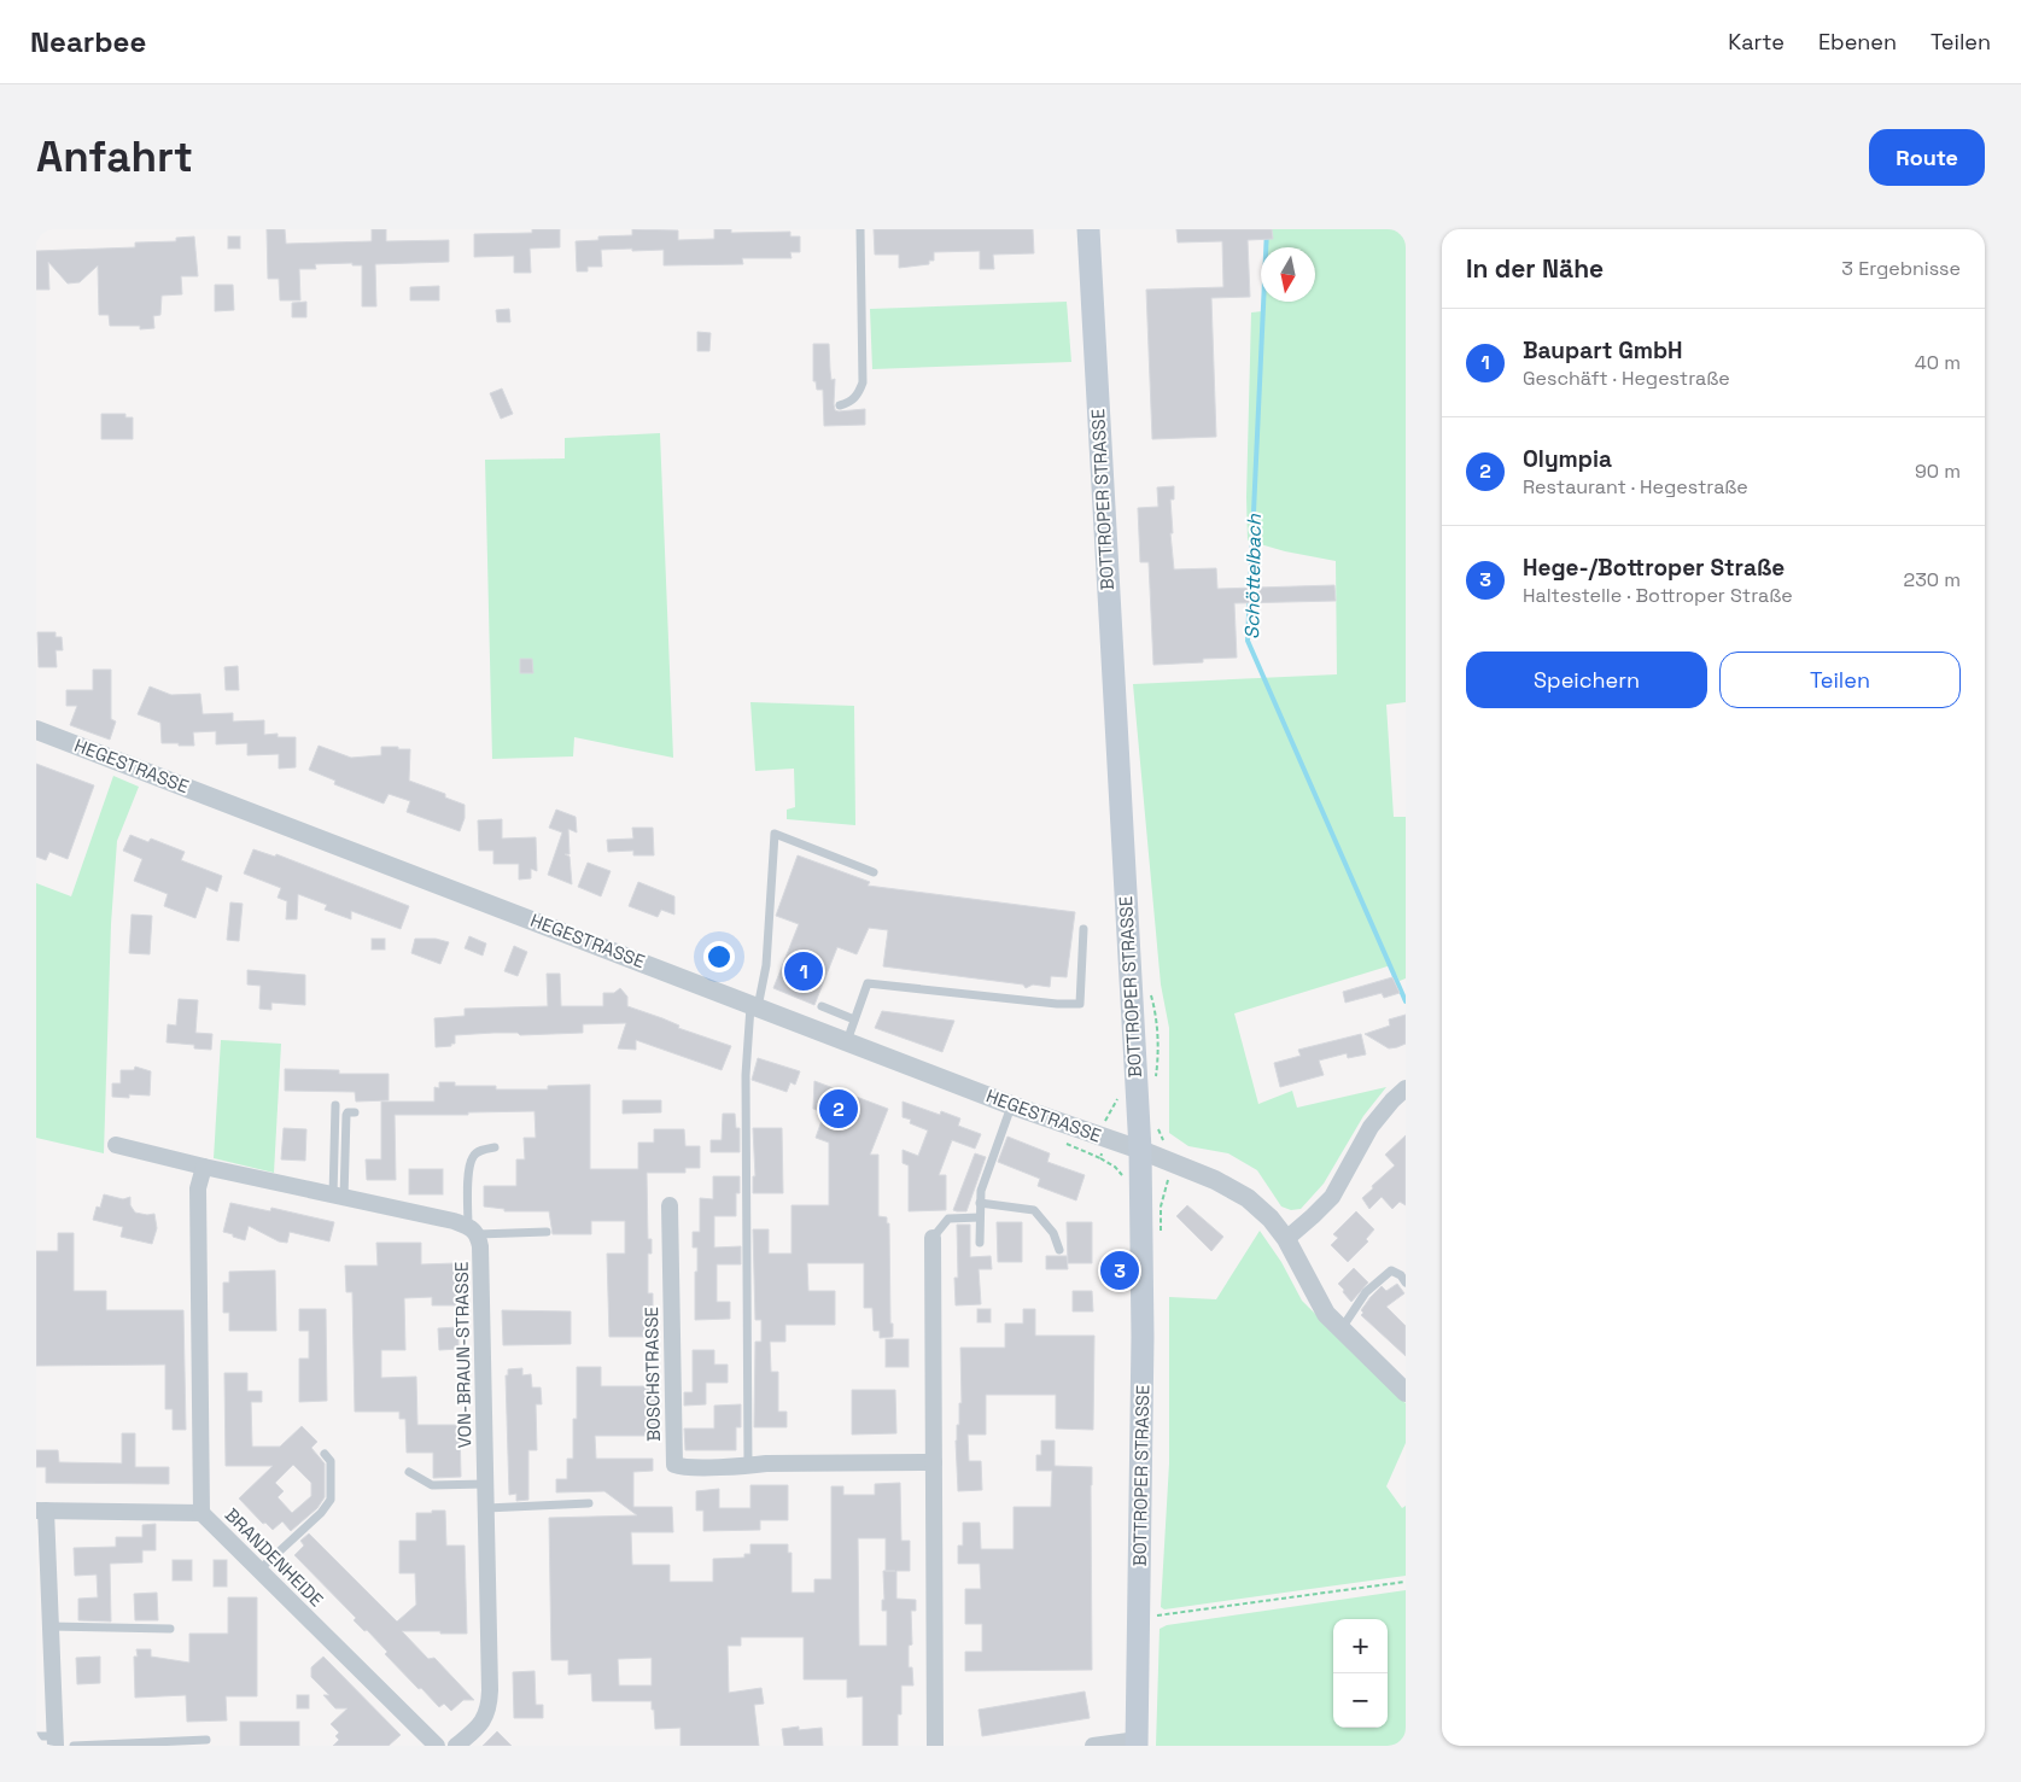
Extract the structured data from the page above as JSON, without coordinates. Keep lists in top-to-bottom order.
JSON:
{
  "streets": {
    "main road": ["BOTTROPER STRASSE"],
    "street": [
      "HEGESTRASSE",
      "VON-BRAUN-STRASSE",
      "BOSCHSTRASSE",
      "BRANDENHEIDE"
    ]
  },
  "crossings": [
    ["BOTTROPER STRASSE", "HEGESTRASSE"]
  ],
  "water": ["Schöttelbach"],
  "north": "bottom",
  "page": {
    "header": "Nearbee",
    "nav": ["Karte", "Ebenen", "Teilen"],
    "buttons": [
      "Route",
      ["Speichern", "Teilen"]
    ],
    "title": "Anfahrt",
    "heading": ["In der Nähe", "3 Ergebnisse"],
    "list": [
      {
        "mark": "1",
        "name": "Baupart GmbH",
        "note": "Geschäft · Hegestraße",
        "value": "40 m"
      },
      {
        "mark": "2",
        "name": "Olympia",
        "note": "Restaurant · Hegestraße",
        "value": "90 m"
      },
      {
        "mark": "3",
        "name": "Hege-/Bottroper Straße",
        "note": "Haltestelle · Bottroper Straße",
        "value": "230 m"
      }
    ],
    "pins": ["1", "2", "3"],
    "map_buttons": ["+", "−"]
  }
}
